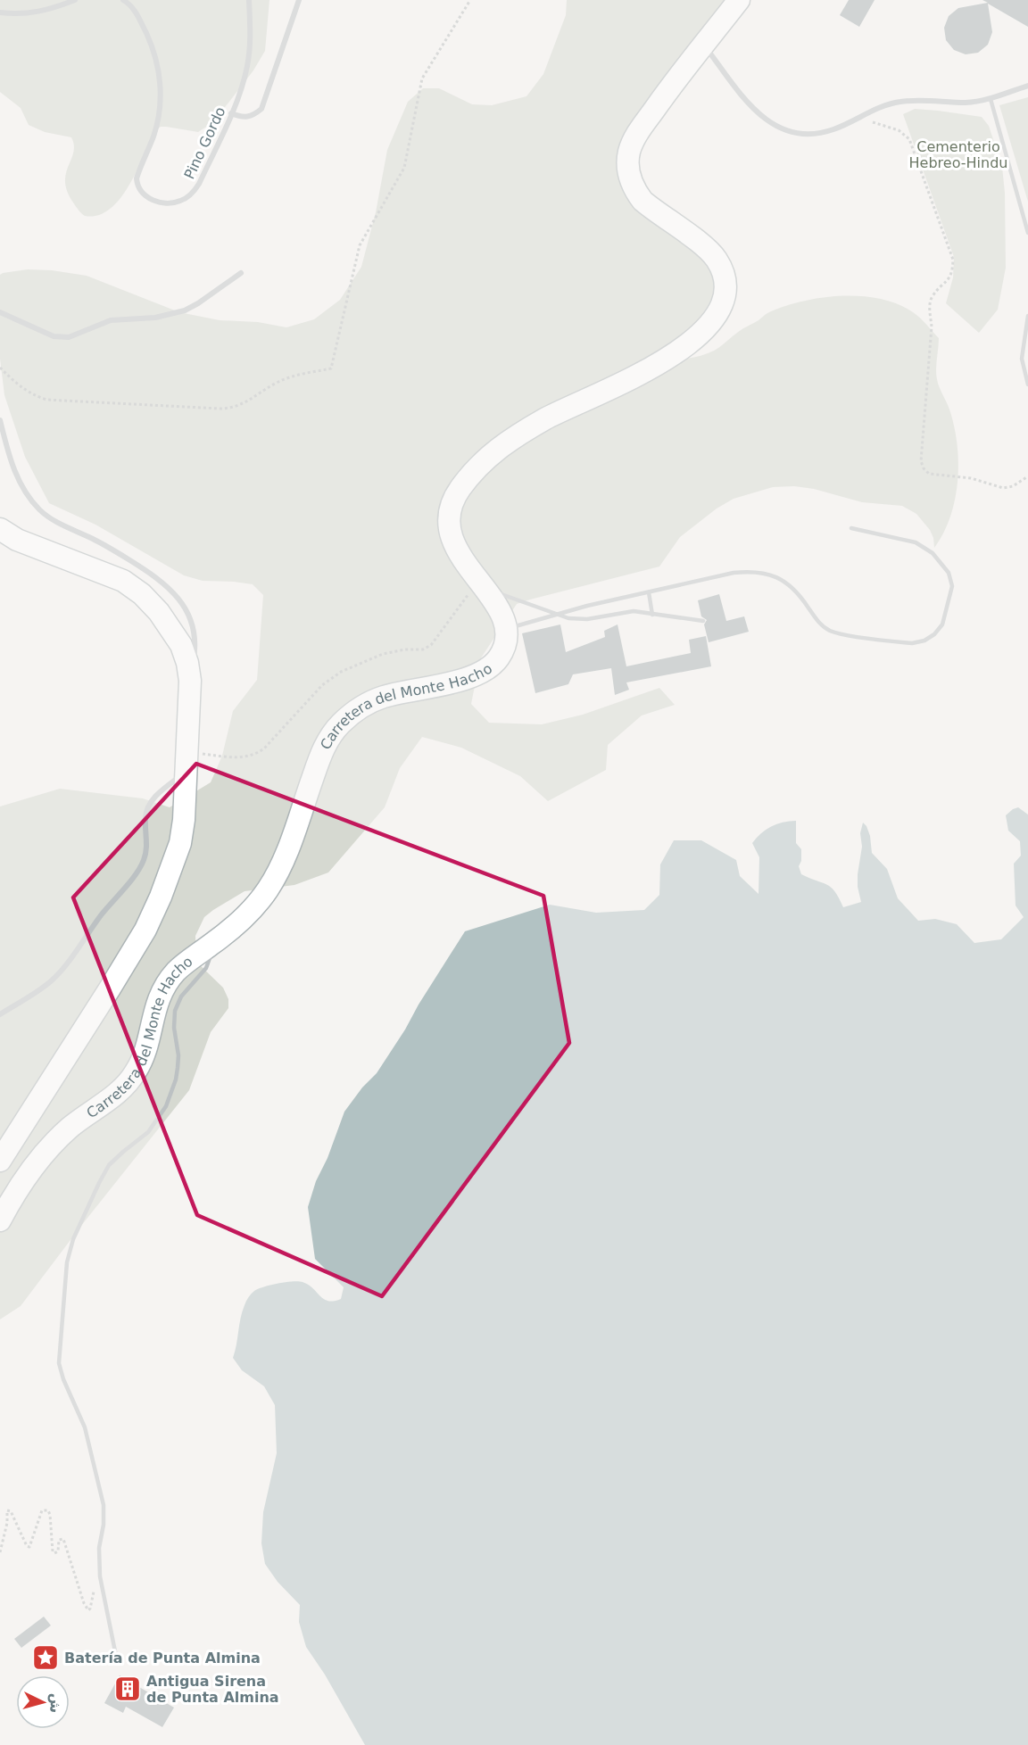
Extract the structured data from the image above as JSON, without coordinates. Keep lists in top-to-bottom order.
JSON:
{
  "streets": {
    "main road": ["Carretera del Monte Hacho"],
    "street": ["Pino Gordo"]
  },
  "parks": ["Cementerio Hebreo-Hindu"],
  "places": {
    "place": ["Batería de Punta Almina"],
    "building": ["Antigua Sirena de Punta Almina"]
  },
  "north": "right"
}
